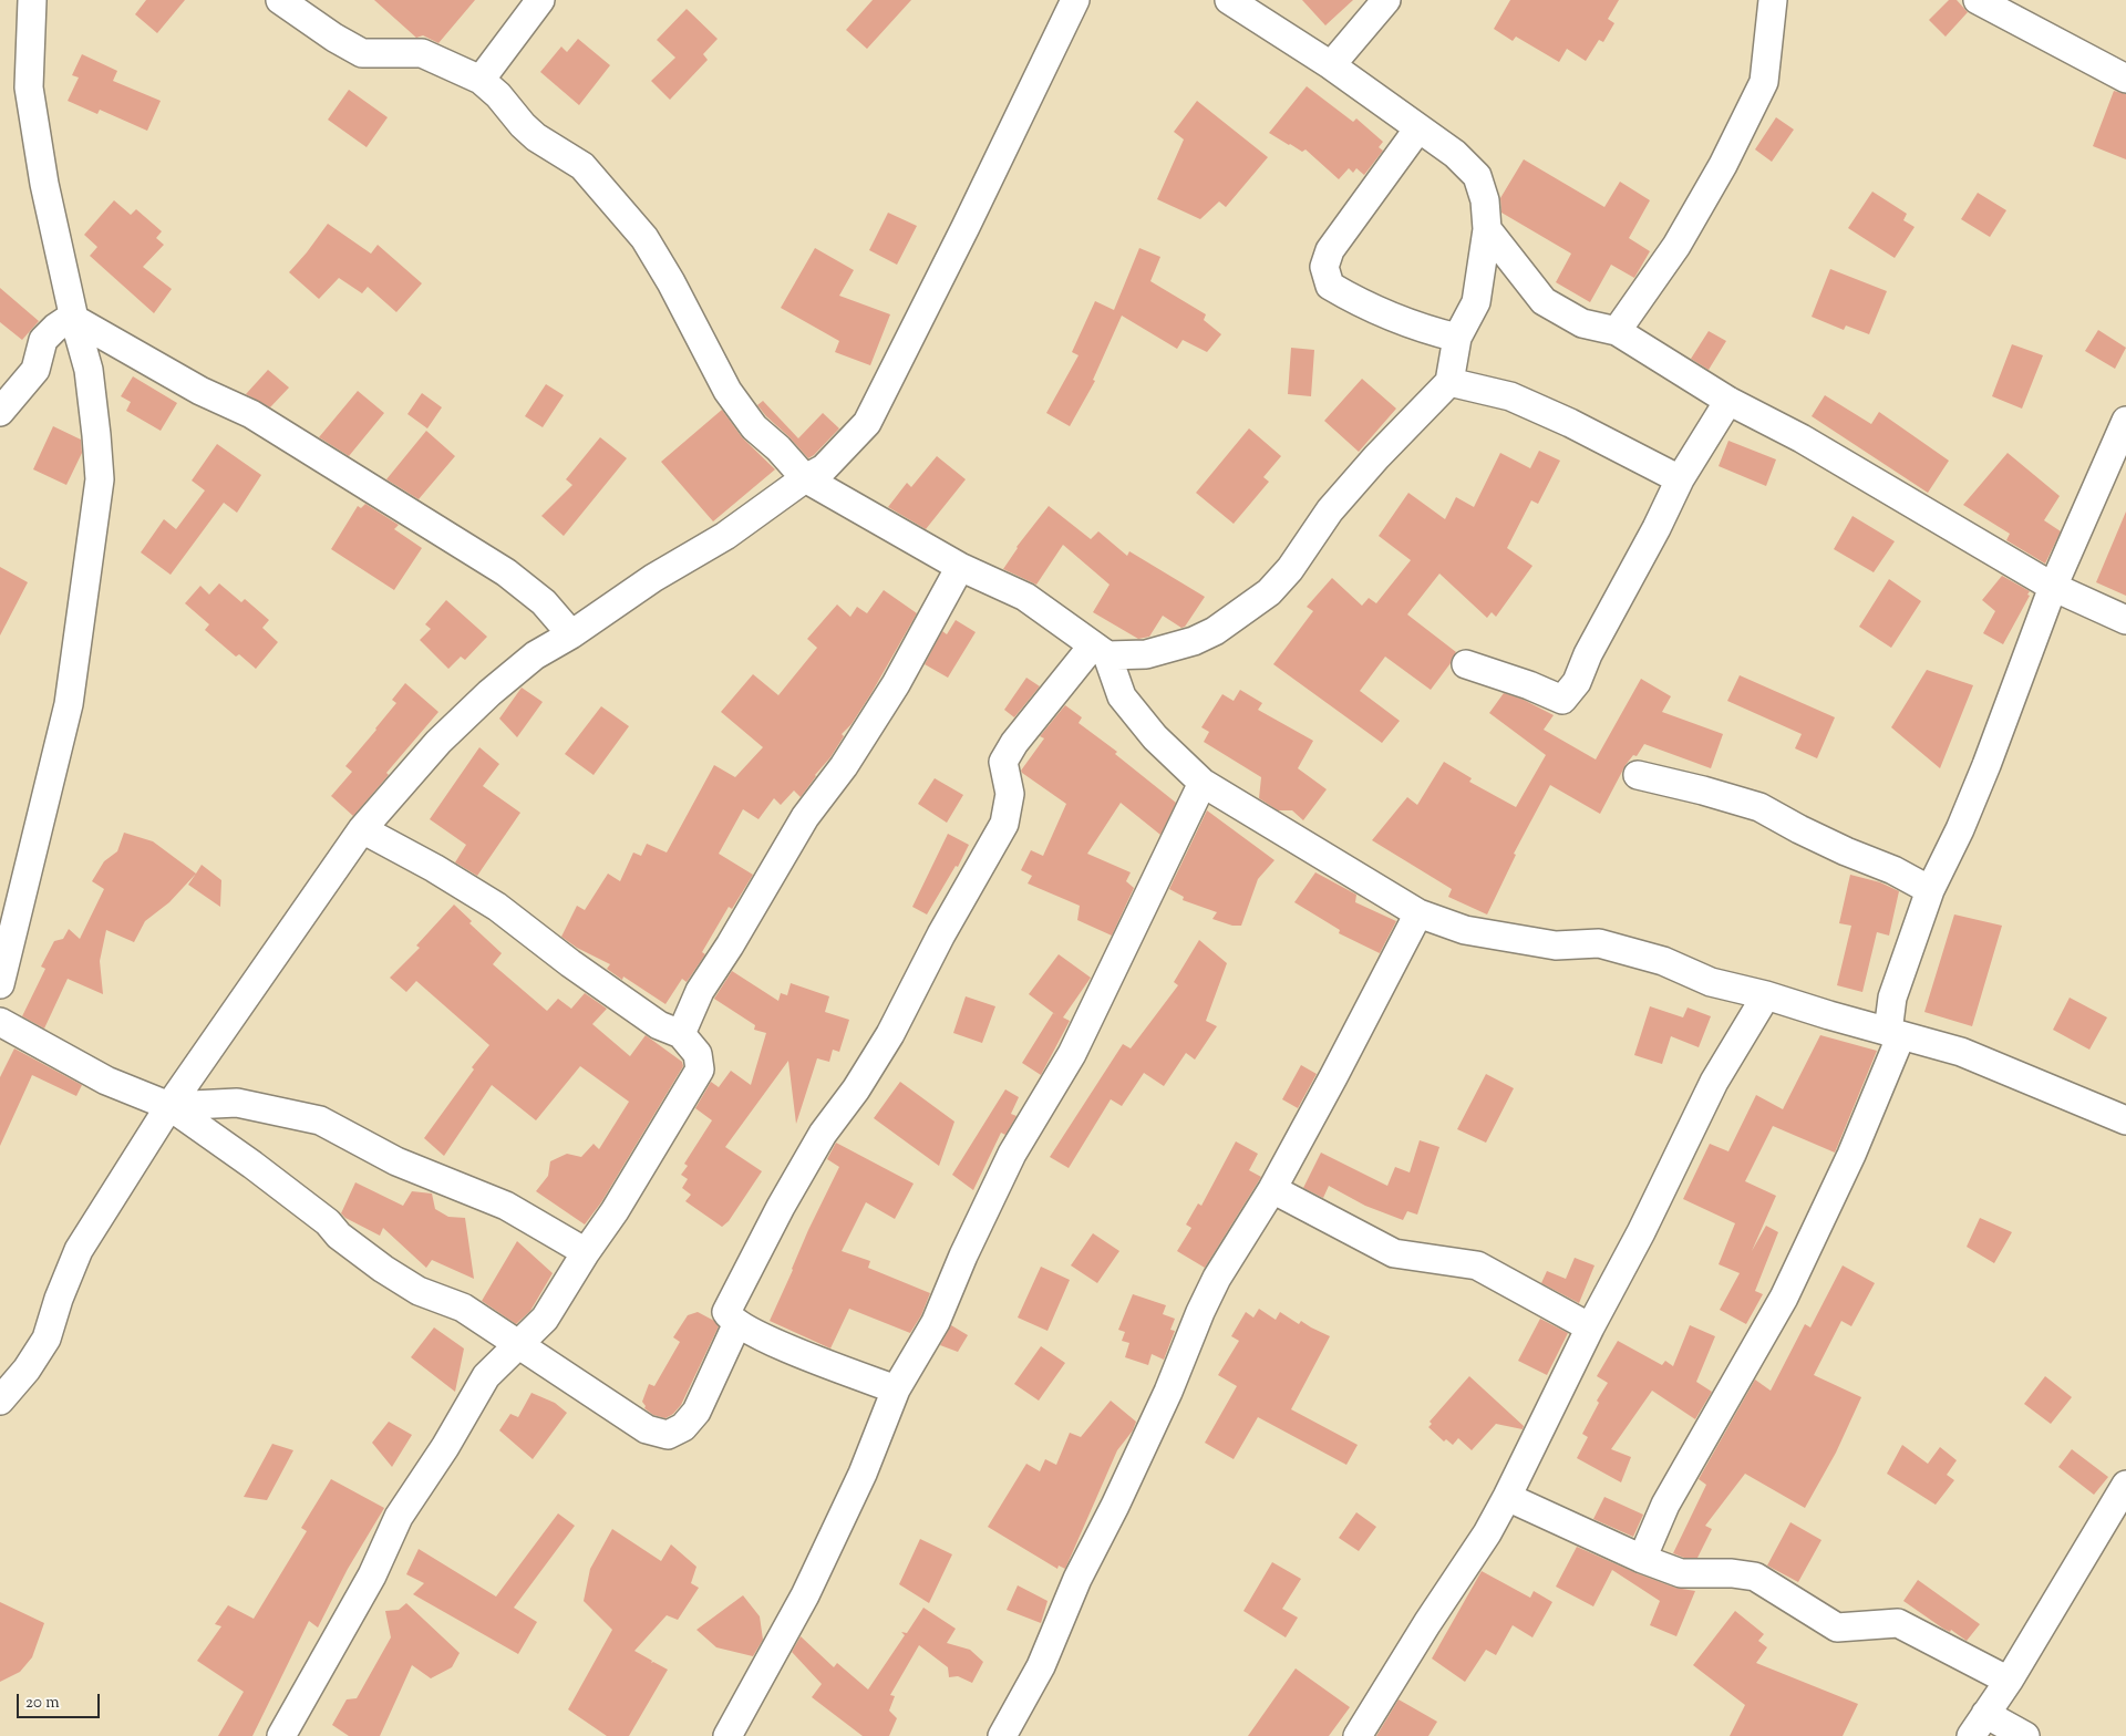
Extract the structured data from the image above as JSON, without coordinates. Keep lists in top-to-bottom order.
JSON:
{
  "scale_bar": "20 m"
}
